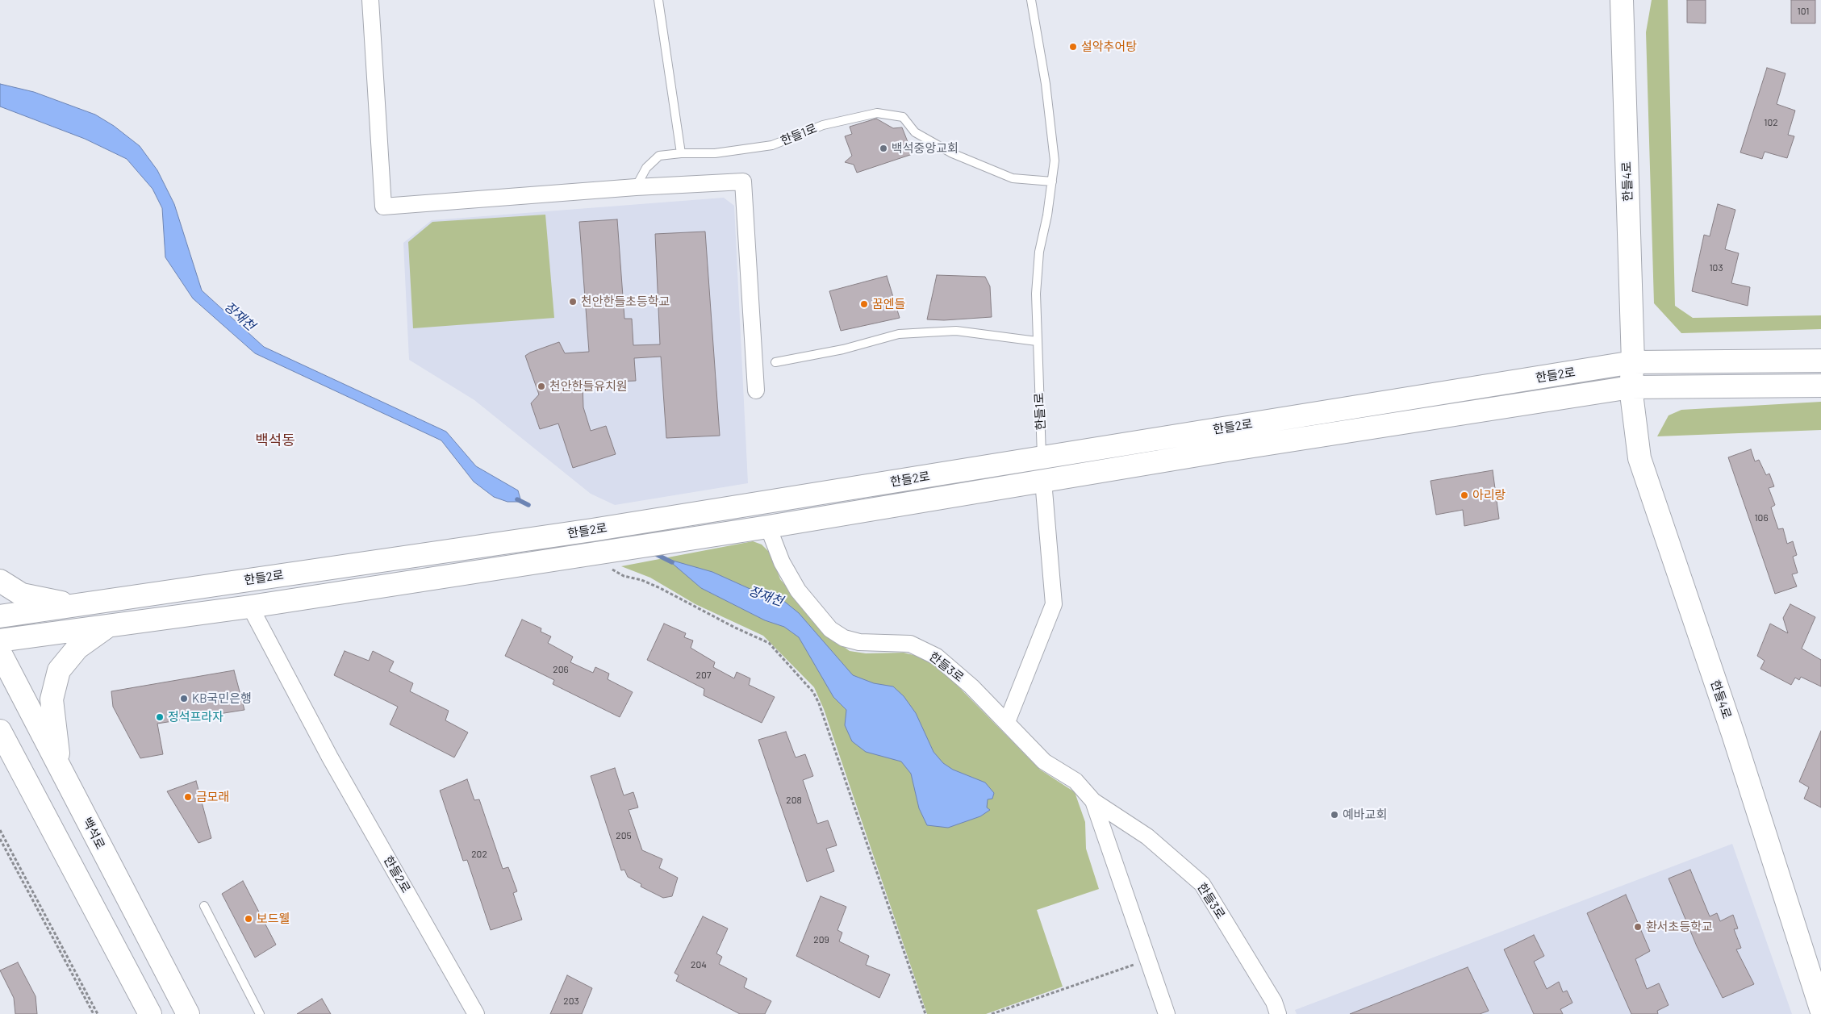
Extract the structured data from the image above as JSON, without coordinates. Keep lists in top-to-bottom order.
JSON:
{
  "streets": {
    "street": [
      "한들4로",
      "한들2로",
      "한들3로",
      "백석로"
    ],
    "lane": ["한들1로"]
  },
  "crossings": [
    ["한들1로", "한들2로"],
    ["한들4로", "한들2로"],
    ["한들2로", "한들3로"]
  ],
  "districts": ["백석동"],
  "water": ["장재천"],
  "places": [
    "설악추어탕",
    "백석중앙교회",
    "천안한들초등학교",
    "꿈엔들",
    "천안한들유치원",
    "아리랑",
    "KB국민은행",
    "정석프라자",
    "금모래",
    "예바교회",
    "보드웰",
    "환서초등학교"
  ],
  "house_numbers": [
    "101",
    "102",
    "103",
    "106",
    "206",
    "207",
    "208",
    "205",
    "202",
    "209",
    "204",
    "203"
  ]
}
